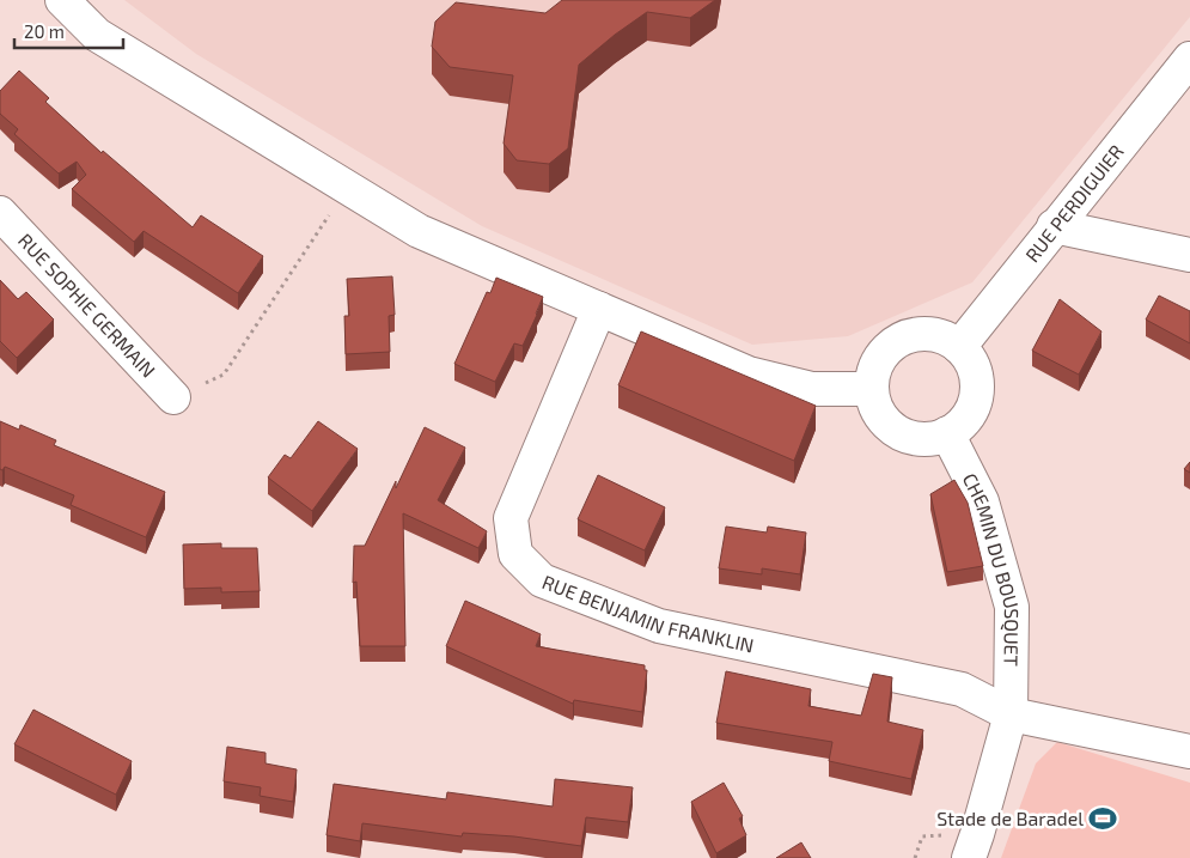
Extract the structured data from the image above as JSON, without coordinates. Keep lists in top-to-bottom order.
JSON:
{
  "streets": {
    "street": [
      "RUE PERDIGUIER",
      "RUE SOPHIE GERMAIN",
      "CHEMIN DU BOUSQUET",
      "RUE BENJAMIN FRANKLIN"
    ]
  },
  "crossings": [
    ["RUE PERDIGUIER", "CHEMIN DU BOUSQUET"],
    ["CHEMIN DU BOUSQUET", "RUE BENJAMIN FRANKLIN"]
  ],
  "places": {
    "sports": ["Stade de Baradel"]
  },
  "scale_bar": "20 m"
}
